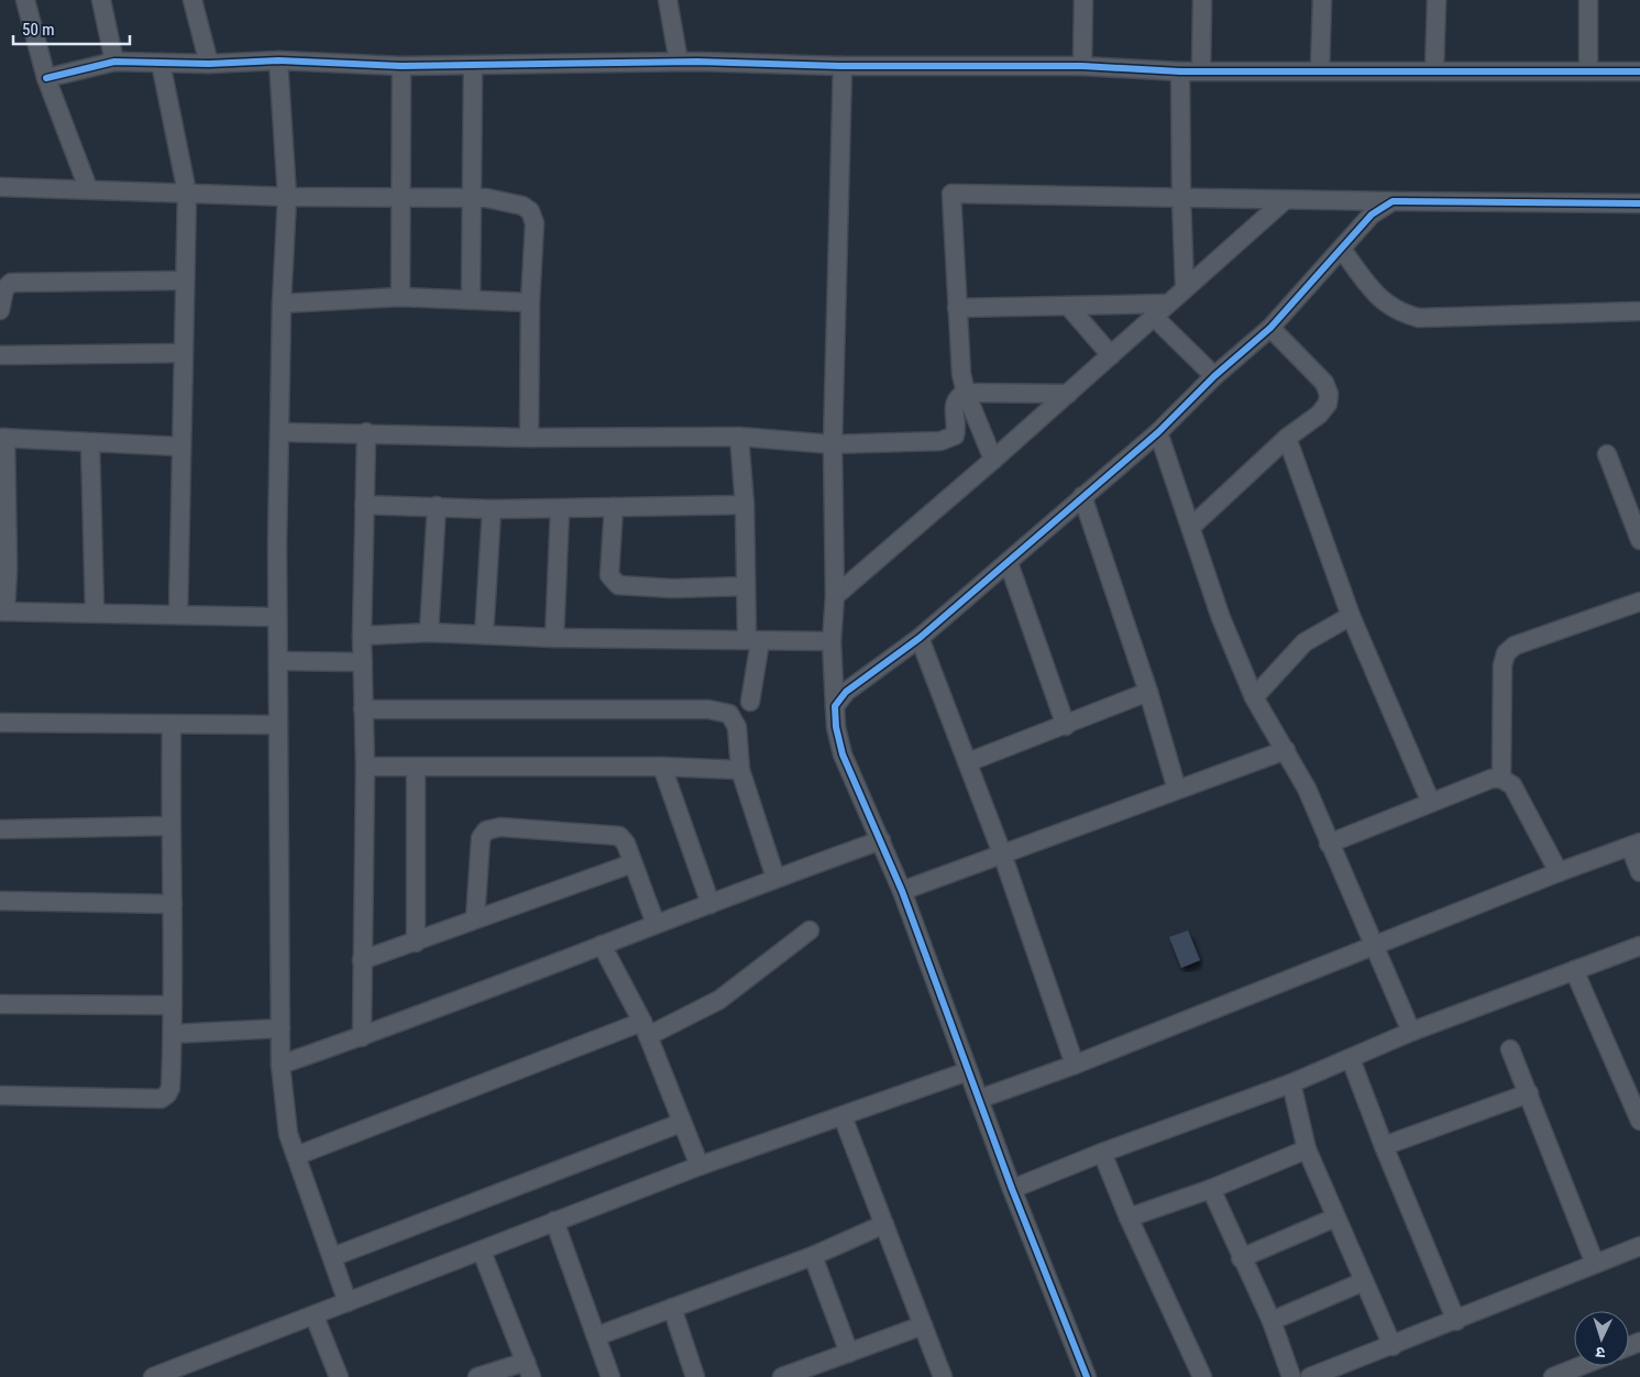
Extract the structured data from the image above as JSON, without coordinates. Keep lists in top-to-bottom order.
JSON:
{
  "scale_bar": "50 m",
  "north": "bottom"
}
